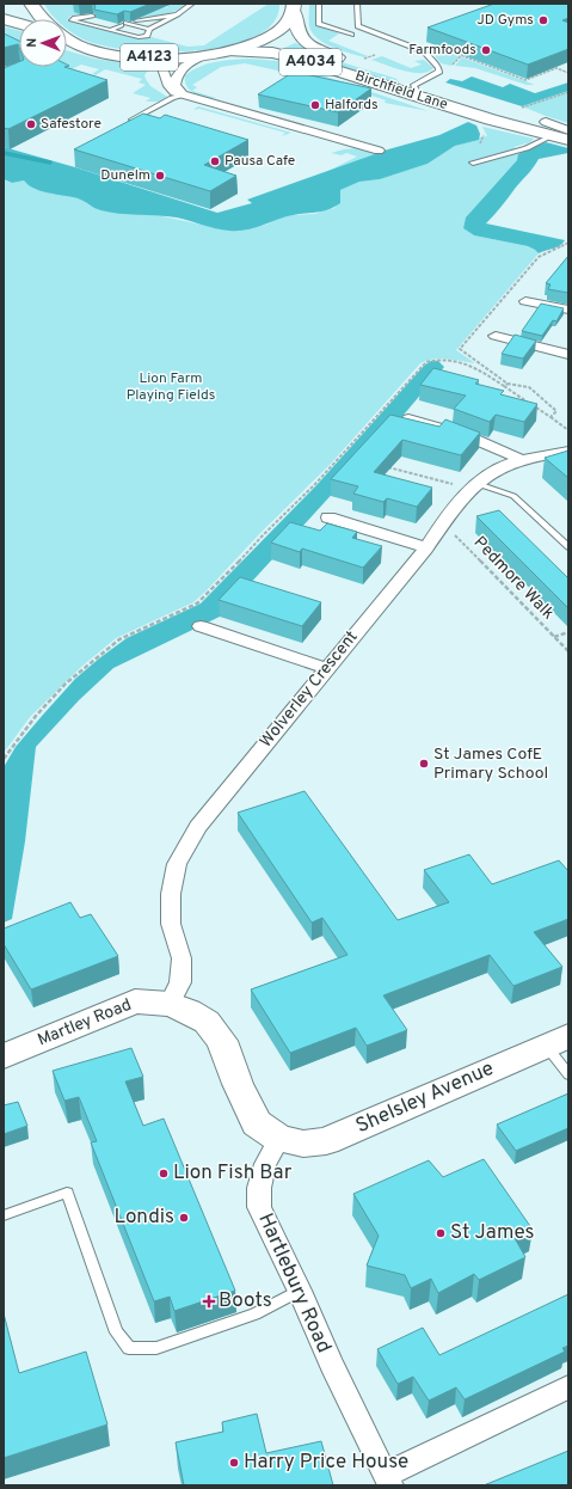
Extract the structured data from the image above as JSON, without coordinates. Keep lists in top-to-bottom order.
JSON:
{
  "streets": {
    "main road": [
      "A4123",
      "A4034",
      "Birchfield Lane",
      "Martley Road",
      "Shelsley Avenue"
    ],
    "street": ["Wolverley Crescent", "Hartlebury Road"],
    "path": ["Pedmore Walk"]
  },
  "crossings": [
    ["A4123", "Birchfield Lane"],
    ["Pedmore Walk", "Wolverley Crescent"],
    ["Wolverley Crescent", "Martley Road"],
    ["Shelsley Avenue", "Hartlebury Road"]
  ],
  "parks": ["Lion Farm Playing Fields"],
  "places": {
    "other": [
      "JD Gyms",
      "Farmfoods",
      "Halfords",
      "Safestore",
      "Pausa Cafe",
      "Dunelm",
      "St James CofE Primary School",
      "Lion Fish Bar",
      "Londis",
      "St James",
      "Harry Price House"
    ],
    "health": ["Boots"]
  },
  "north": "left"
}
